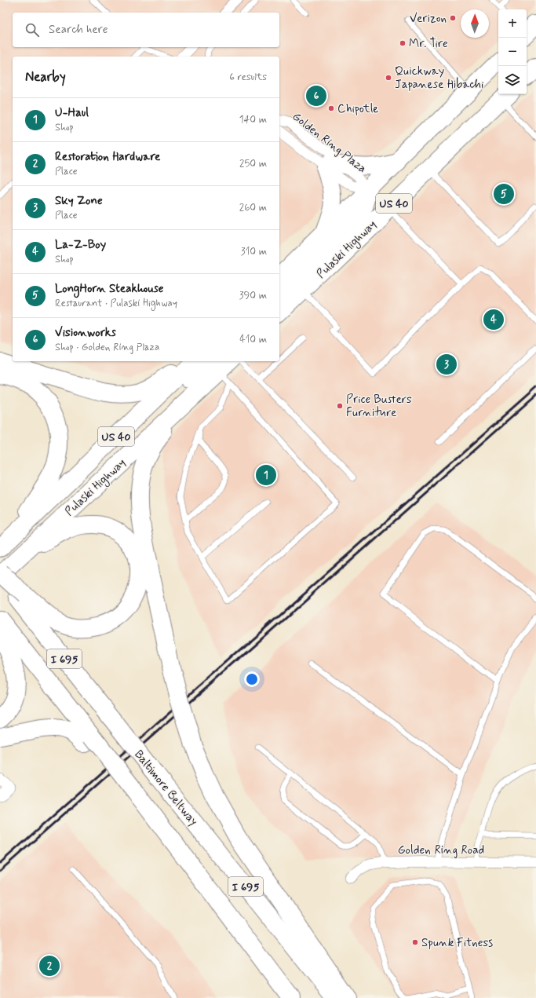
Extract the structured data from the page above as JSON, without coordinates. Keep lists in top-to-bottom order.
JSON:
{
  "streets": {
    "highway": [
      "US 40",
      "Pulaski Highway",
      "I 695",
      "Baltimore Beltway"
    ],
    "street": ["Golden Ring Plaza", "Golden Ring Road"]
  },
  "crossings": [
    ["Golden Ring Plaza", "US 40"],
    ["Pulaski Highway", "Baltimore Beltway"]
  ],
  "places": [
    "Verizon",
    "Mr. Tire",
    "Quickway Japanese Hibachi",
    "Chipotle",
    "Price Busters Furniture",
    "Spunk Fitness"
  ],
  "north": "top",
  "page": {
    "map_buttons": ["+", "−"],
    "search": "Search here",
    "heading": ["Nearby", "6 results"],
    "pins": [
      "6",
      "5",
      "4",
      "3",
      "1",
      "2"
    ],
    "list": [
      {
        "mark": "1",
        "name": "U-Haul",
        "note": "Shop",
        "value": "140 m"
      },
      {
        "mark": "2",
        "name": "Restoration Hardware",
        "note": "Place",
        "value": "250 m"
      },
      {
        "mark": "3",
        "name": "Sky Zone",
        "note": "Place",
        "value": "260 m"
      },
      {
        "mark": "4",
        "name": "La-Z-Boy",
        "note": "Shop",
        "value": "310 m"
      },
      {
        "mark": "5",
        "name": "LongHorn Steakhouse",
        "note": "Restaurant · Pulaski Highway",
        "value": "390 m"
      },
      {
        "mark": "6",
        "name": "Visionworks",
        "note": "Shop · Golden Ring Plaza",
        "value": "410 m"
      }
    ]
  }
}
